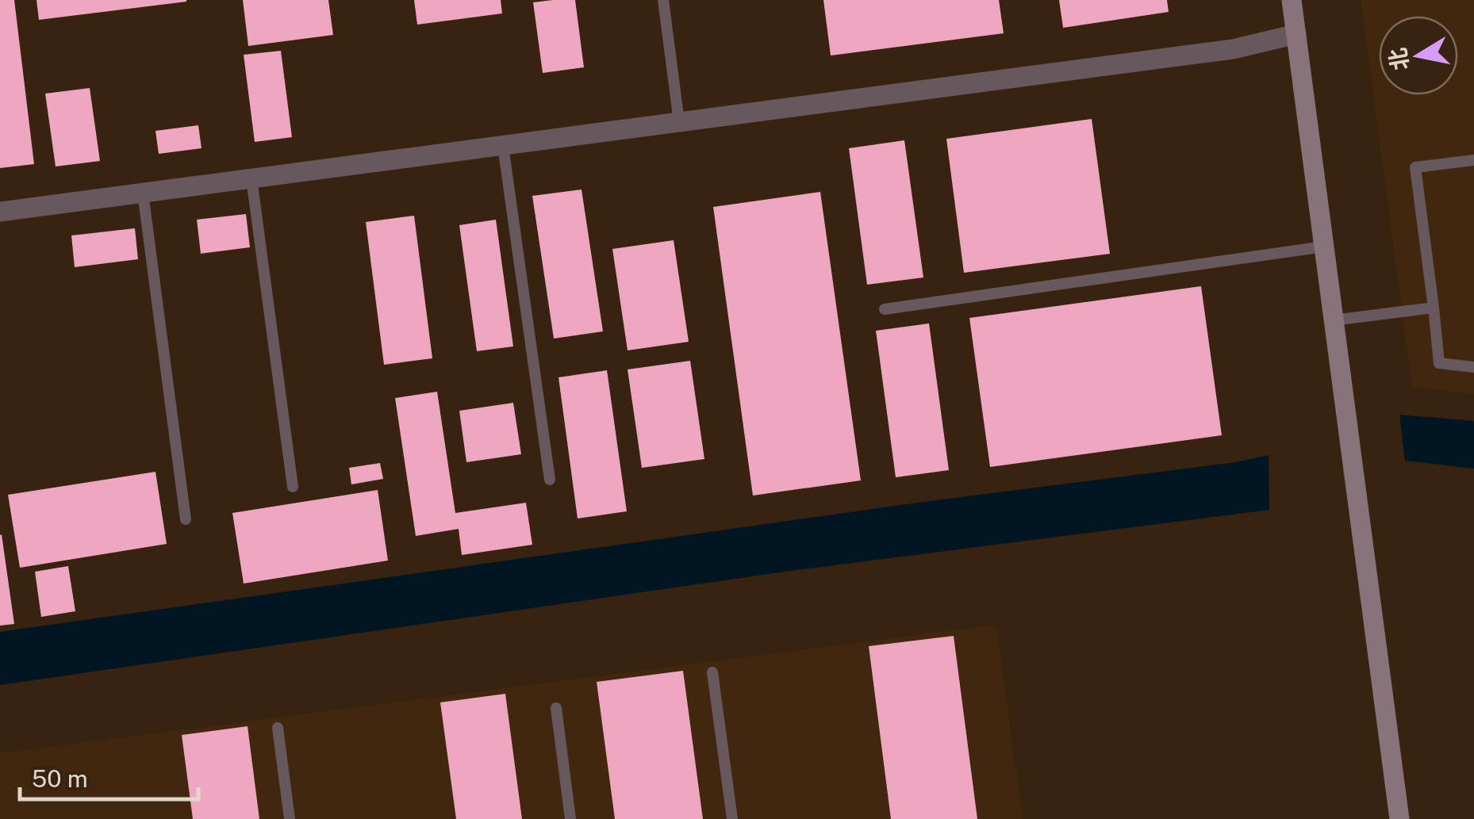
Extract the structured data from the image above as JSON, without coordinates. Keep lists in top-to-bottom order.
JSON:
{
  "scale_bar": "50 m",
  "north": "left"
}
